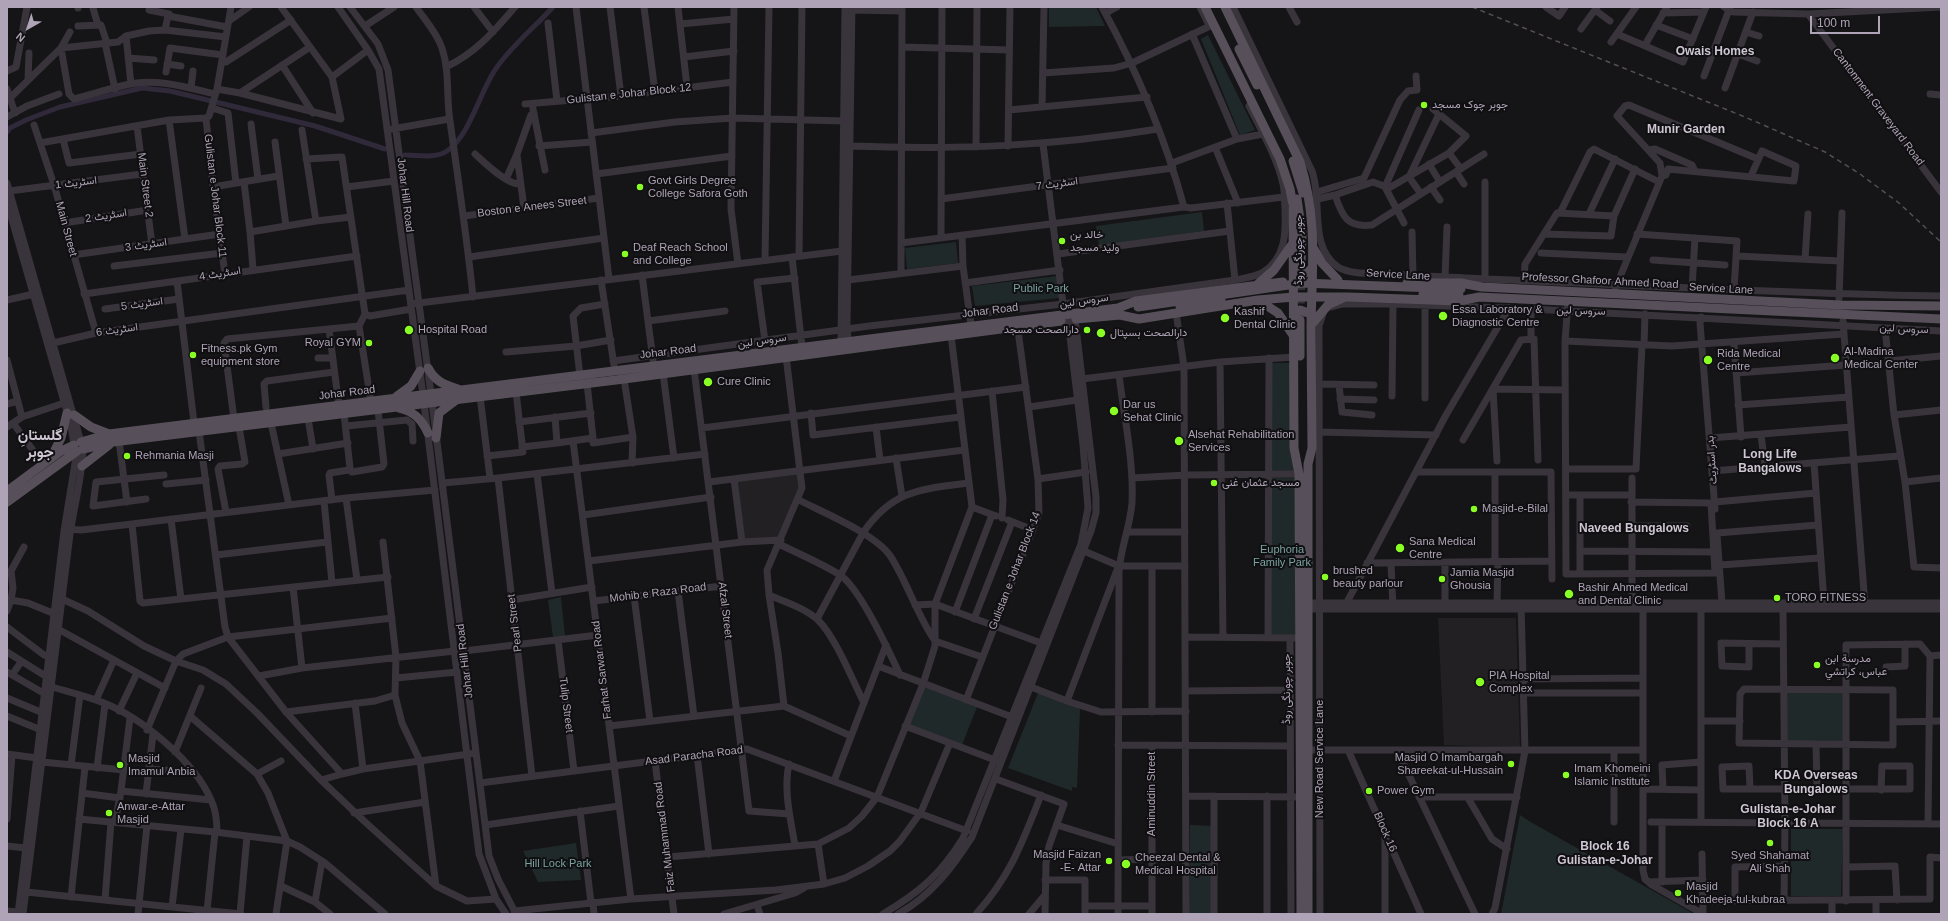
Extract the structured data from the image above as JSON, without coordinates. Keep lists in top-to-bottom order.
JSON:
{
  "streets": {
    "main road": ["جوہر چورنگی روڈ", "Professor Ghafoor Ahmed Road", "Johar Road"],
    "street": [
      "Gulistan e Johar Block 12",
      "Cantonment Graveyard Road",
      "اسٹریٹ 1",
      "اسٹریٹ 7",
      "Main Street 2",
      "Johar Hill Road",
      "Gulistan e Johar Block 11",
      "Boston e Anees Street",
      "اسٹریٹ 2",
      "Main Street",
      "اسٹریٹ 3",
      "اسٹریٹ 4",
      "Service Lane",
      "سروس لین",
      "اسٹریٹ 5",
      "اسٹریٹ 6",
      "بدر اسٹریٹ",
      "Gulistan e Johar Block 14",
      "Mohib e Raza Road",
      "Afzal Street",
      "Pearl Street",
      "Farhat Sarwar Road",
      "Tulip Street",
      "Asad Paracha Road",
      "New Road Service Lane",
      "Aminuddin Street",
      "Block 16",
      "Faiz Muhammad Road"
    ]
  },
  "crossings": [
    ["اسٹریٹ 1", "Main Street 2"],
    ["اسٹریٹ 1", "Main Street"],
    ["Main Street 2", "اسٹریٹ 2"],
    ["Main Street 2", "اسٹریٹ 3"],
    ["Johar Hill Road", "Johar Road"],
    ["Johar Hill Road", "Asad Paracha Road"],
    ["Gulistan e Johar Block 11", "اسٹریٹ 3"],
    ["Gulistan e Johar Block 11", "اسٹریٹ 4"],
    ["اسٹریٹ 2", "Main Street"],
    ["Main Street", "اسٹریٹ 3"],
    ["Main Street", "اسٹریٹ 4"],
    ["Main Street", "اسٹریٹ 6"],
    ["جوہر چورنگی روڈ", "Professor Ghafoor Ahmed Road"],
    ["جوہر چورنگی روڈ", "سروس لین"],
    ["جوہر چورنگی روڈ", "Johar Road"],
    ["Service Lane", "Professor Ghafoor Ahmed Road"],
    ["Professor Ghafoor Ahmed Road", "Johar Road"],
    ["سروس لین", "بدر اسٹریٹ"],
    ["Johar Road", "Gulistan e Johar Block 14"],
    ["Johar Road", "Afzal Street"],
    ["Johar Road", "Pearl Street"],
    ["Mohib e Raza Road", "Afzal Street"],
    ["Mohib e Raza Road", "Farhat Sarwar Road"],
    ["Afzal Street", "Asad Paracha Road"],
    ["Pearl Street", "Asad Paracha Road"],
    ["Farhat Sarwar Road", "Asad Paracha Road"],
    ["Tulip Street", "Asad Paracha Road"],
    ["Asad Paracha Road", "Faiz Muhammad Road"]
  ],
  "districts": [
    "Owais Homes",
    "Munir Garden",
    "گلستانِ جوہر",
    "Long Life Bangalows",
    "Naveed Bungalows",
    "KDA Overseas Bungalows",
    "Gulistan-e-Johar Block 16 A",
    "Block 16 Gulistan-e-Johar"
  ],
  "parks": ["Public Park", "Euphoria Family Park", "Hill Lock Park"],
  "places": [
    "جوہر چوک مسجد",
    "Govt Girls Degree College Safora Goth",
    "خالد بن ولید مسجد",
    "Deaf Reach School and College",
    "Essa Laboratory & Diagnostic Centre",
    "Kashif Dental Clinic",
    "Hospital Road",
    "دارالصحت مسجد",
    "دارالصحت ہسپتال",
    "Royal GYM",
    "Fitness.pk Gym equipment store",
    "Al-Madina Medical Center",
    "Rida Medical Centre",
    "Cure Clinic",
    "Dar us Sehat Clinic",
    "Alsehat Rehabilitation Services",
    "Rehmania Masji",
    "مسجد عثمان غنی",
    "Masjid-e-Bilal",
    "Sana Medical Centre",
    "brushed beauty parlour",
    "Jamia Masjid Ghousia",
    "Bashir Ahmed Medical and Dental Clinic",
    "TORO FITNESS",
    "مدرسة ابن عباس، كراتشي",
    "PIA Hospital Complex",
    "Masjid O Imambargah Shareekat-ul-Hussain",
    "Masjid Imamul Anbia",
    "Imam Khomeini Islamic Institute",
    "Power Gym",
    "Anwar-e-Attar Masjid",
    "Syed Shahamat Ali Shah",
    "Masjid Faizan -E- Attar",
    "Cheezal Dental & Medical Hospital",
    "Masjid Khadeeja-tul-kubraa"
  ],
  "scale_bar": "100 m",
  "north": "bottom left"
}
